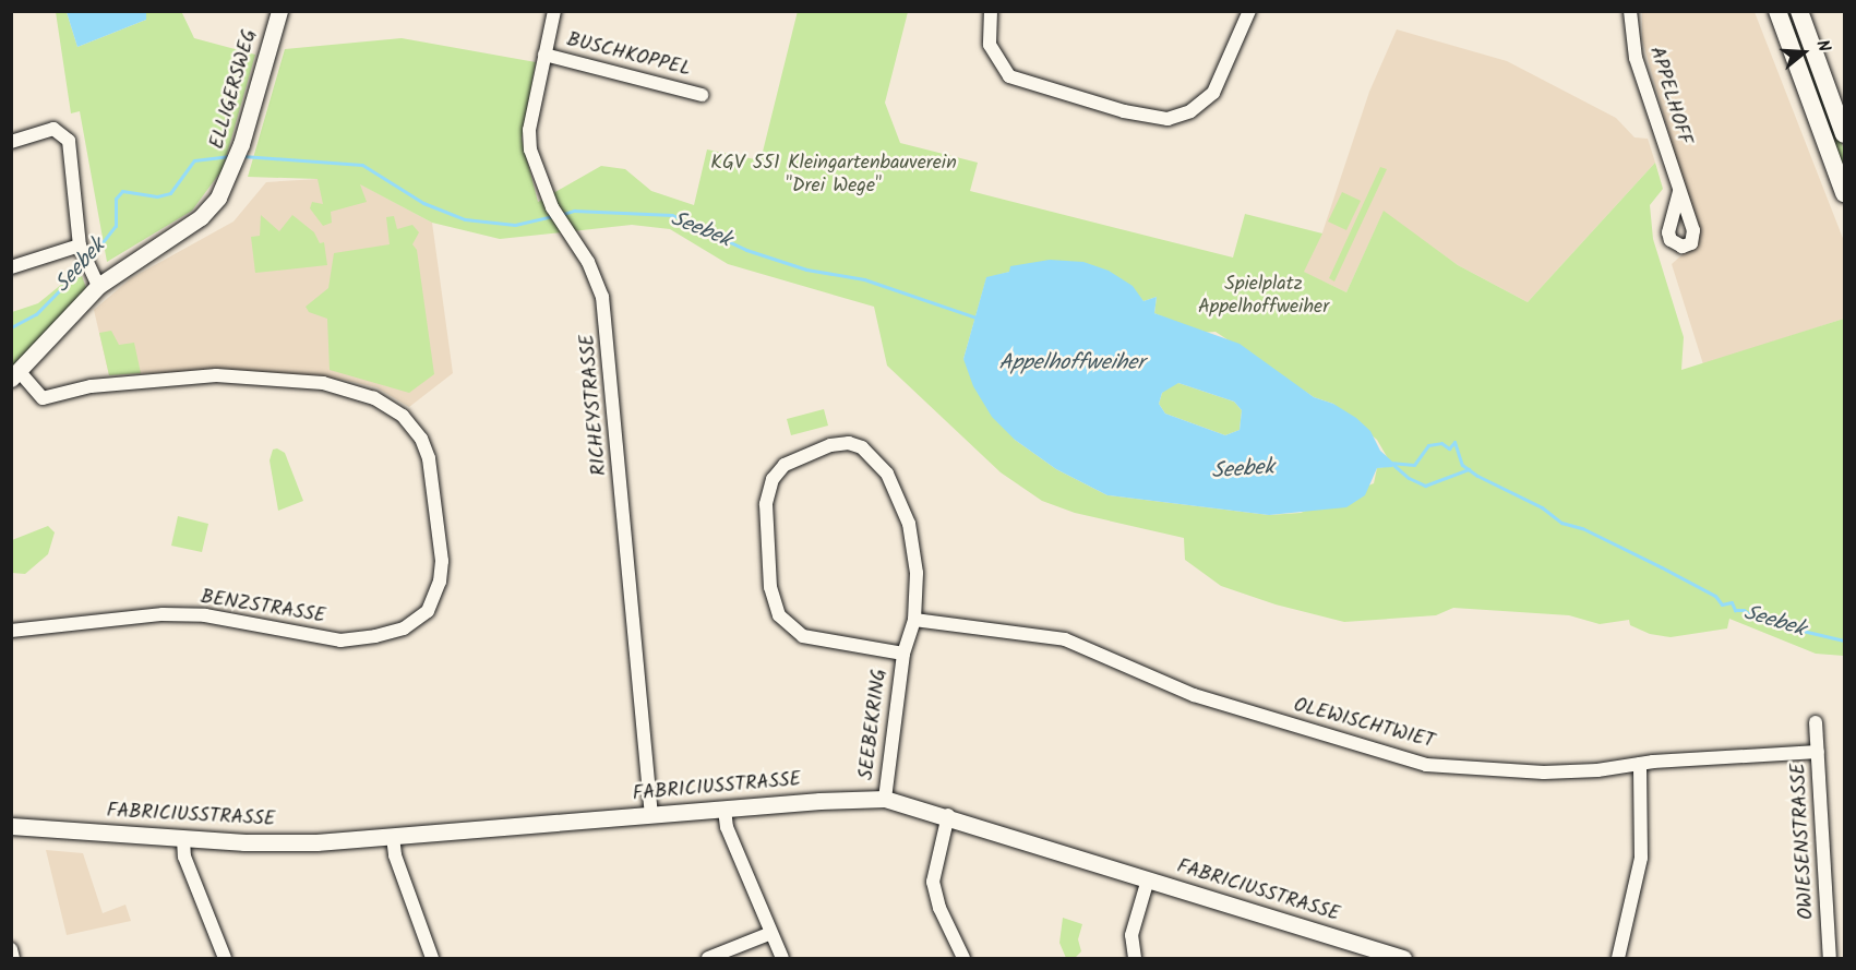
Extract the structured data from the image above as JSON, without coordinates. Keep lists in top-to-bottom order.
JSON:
{
  "streets": {
    "street": [
      "BUSCHKOPPEL",
      "ELLIGERSWEG",
      "APPELHOFF",
      "RICHEYSTRASSE",
      "BENZSTRASSE",
      "SEEBEKRING",
      "OLEWISCHTWIET",
      "FABRICIUSSTRASSE",
      "OWIESENSTRASSE"
    ]
  },
  "crossings": [
    ["BUSCHKOPPEL", "RICHEYSTRASSE"],
    ["ELLIGERSWEG", "BENZSTRASSE"],
    ["RICHEYSTRASSE", "FABRICIUSSTRASSE"],
    ["SEEBEKRING", "OLEWISCHTWIET"],
    ["SEEBEKRING", "FABRICIUSSTRASSE"],
    ["OLEWISCHTWIET", "OWIESENSTRASSE"]
  ],
  "water": ["Seebek", "Appelhoffweiher"],
  "parks": ["KGV 551 Kleingartenbauverein \"Drei Wege\"", "Spielplatz Appelhoffweiher"],
  "north": "right"
}
